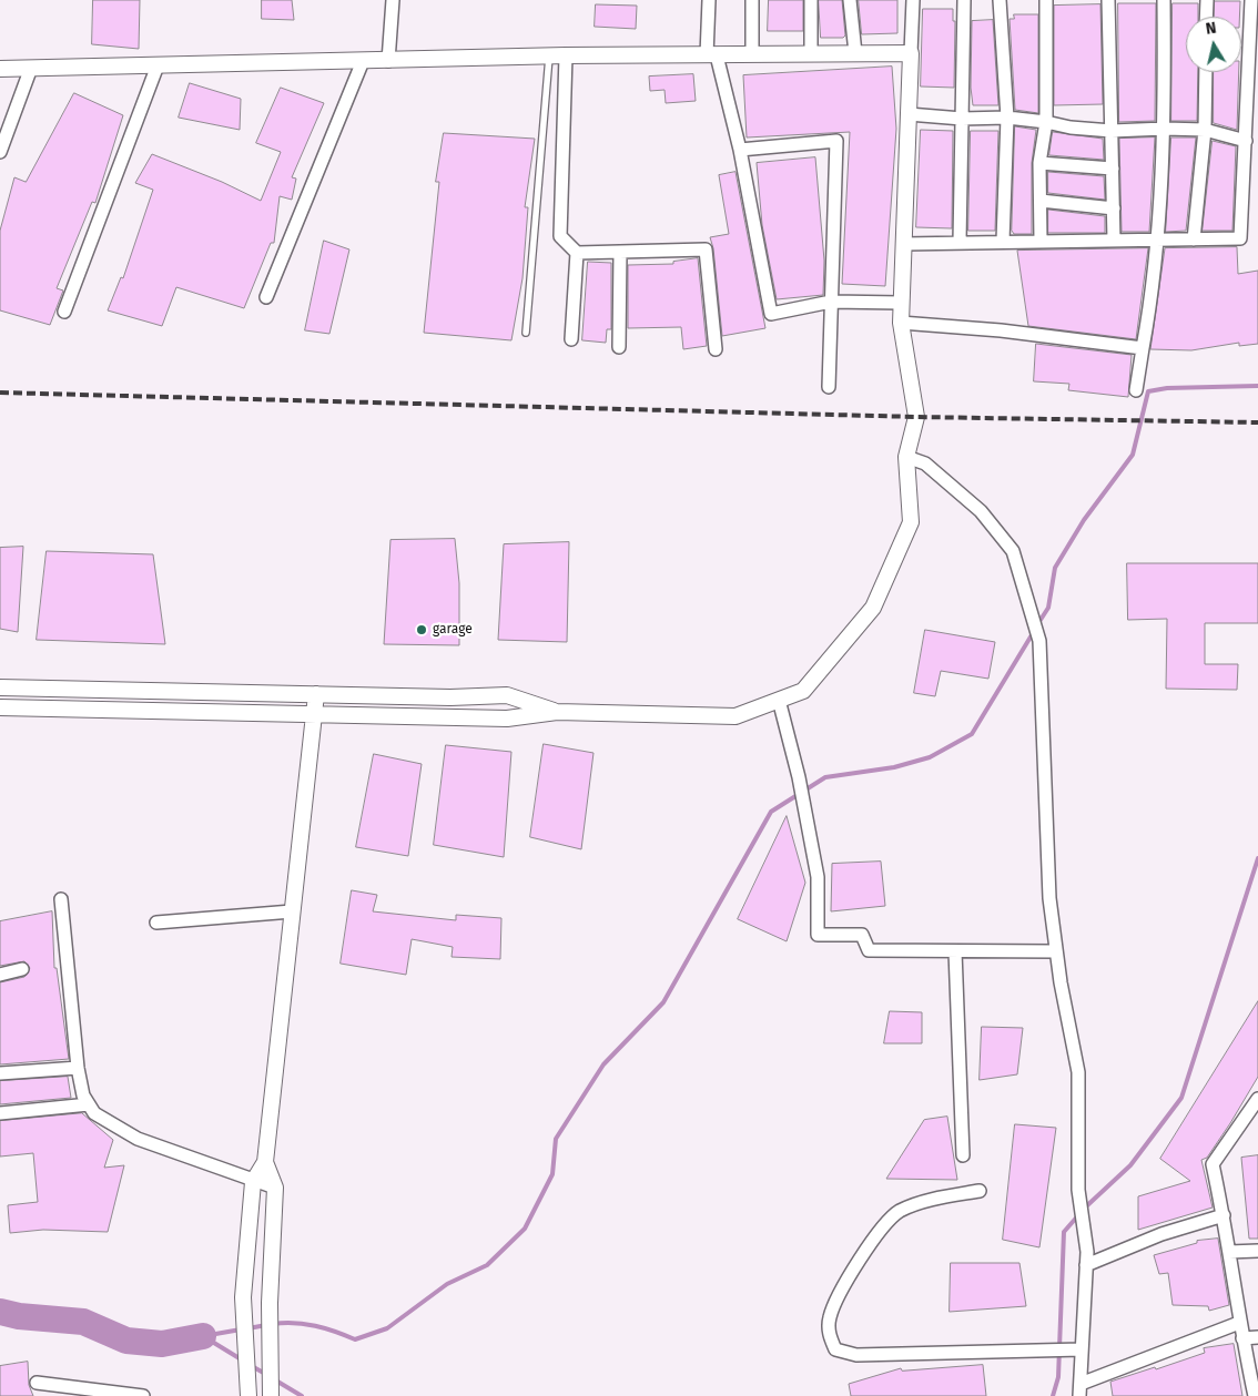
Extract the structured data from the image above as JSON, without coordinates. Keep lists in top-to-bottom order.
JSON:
{
  "places": ["garage"],
  "north": "top"
}
